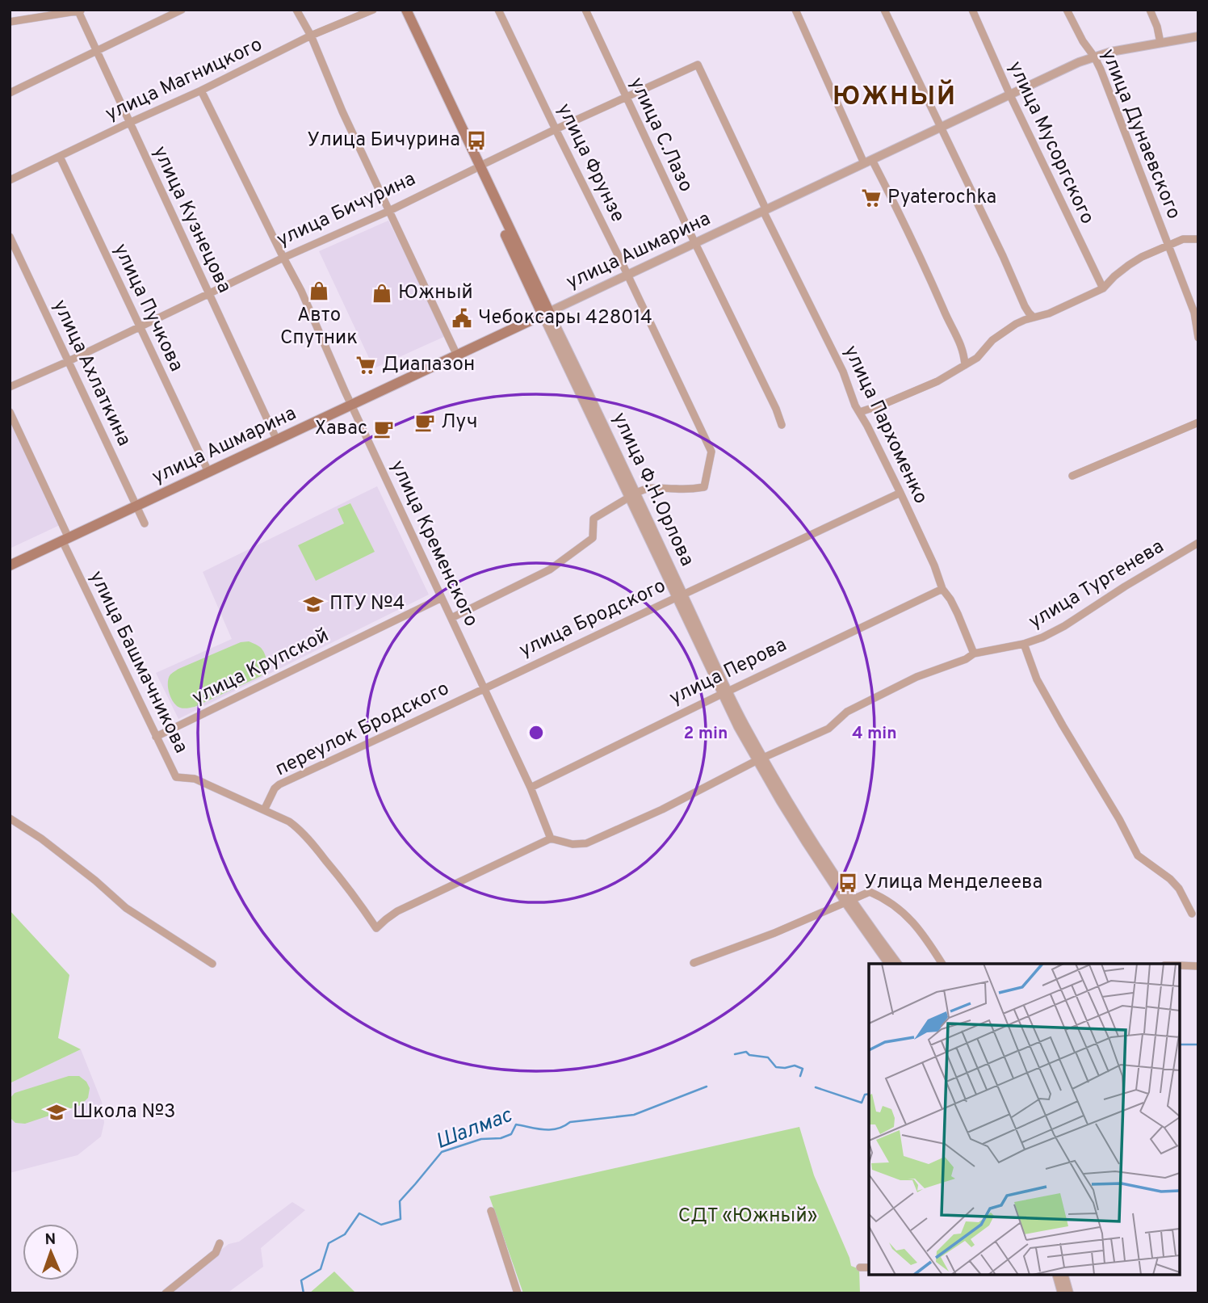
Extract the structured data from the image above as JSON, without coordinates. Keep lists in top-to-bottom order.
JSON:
{
  "streets": {
    "main road": ["улица Ашмарина", "улица Ф.Н.Орлова"],
    "street": [
      "улица Магницкого",
      "улица Дунаевского",
      "улица С.Лазо",
      "улица Мусоргского",
      "улица Фрунзе",
      "улица Бичурина",
      "улица Кузнецова",
      "улица Пучкова",
      "улица Ахлаткина",
      "улица Пархоменко",
      "улица Кременского",
      "улица Тургенева",
      "улица Бродского",
      "улица Башмачникова",
      "улица Крупской",
      "улица Перова",
      "переулок Бродского"
    ]
  },
  "crossings": [
    ["улица Магницкого", "улица Кузнецова"],
    ["улица Магницкого", "улица Пучкова"],
    ["улица Магницкого", "улица Кременского"],
    ["улица Дунаевского", "улица Ашмарина"],
    ["улица С.Лазо", "улица Бичурина"],
    ["улица С.Лазо", "улица Ашмарина"],
    ["улица Мусоргского", "улица Ашмарина"],
    ["улица Фрунзе", "улица Бичурина"],
    ["улица Фрунзе", "улица Ашмарина"],
    ["улица Фрунзе", "улица Ф.Н.Орлова"],
    ["улица Бичурина", "улица Кузнецова"],
    ["улица Бичурина", "улица Пучкова"],
    ["улица Бичурина", "улица Ахлаткина"],
    ["улица Бичурина", "улица Пархоменко"],
    ["улица Бичурина", "улица Ф.Н.Орлова"],
    ["улица Бичурина", "улица Кременского"],
    ["улица Кузнецова", "улица Ашмарина"],
    ["улица Ашмарина", "улица Пучкова"],
    ["улица Ашмарина", "улица Ахлаткина"],
    ["улица Ашмарина", "улица Пархоменко"],
    ["улица Ашмарина", "улица Ф.Н.Орлова"],
    ["улица Ашмарина", "улица Кременского"],
    ["улица Ашмарина", "улица Башмачникова"],
    ["улица Пархоменко", "улица Тургенева"],
    ["улица Пархоменко", "улица Бродского"],
    ["улица Пархоменко", "улица Перова"],
    ["улица Ф.Н.Орлова", "улица Тургенева"],
    ["улица Ф.Н.Орлова", "улица Бродского"],
    ["улица Ф.Н.Орлова", "улица Перова"],
    ["улица Кременского", "улица Тургенева"],
    ["улица Кременского", "улица Бродского"],
    ["улица Кременского", "улица Башмачникова"],
    ["улица Кременского", "улица Крупской"],
    ["улица Кременского", "улица Перова"],
    ["улица Кременского", "переулок Бродского"],
    ["улица Тургенева", "улица Башмачникова"],
    ["улица Бродского", "переулок Бродского"],
    ["улица Башмачникова", "улица Крупской"],
    ["улица Башмачникова", "переулок Бродского"]
  ],
  "districts": ["ЮЖНЫЙ"],
  "water": ["Шалмас"],
  "parks": ["СДТ «Южный»"],
  "places": {
    "bus stop": ["Улица Бичурина", "Улица Менделеева"],
    "supermarket": ["Pyaterochka", "Диапазон"],
    "shop": ["Авто Спутник", "Южный"],
    "public building": ["Чебоксары 428014"],
    "cafe": ["Луч", "Хавас"],
    "school or university": ["ПТУ №4", "Школа №3"]
  },
  "north": "top",
  "rings": ["2 min", "4 min"]
}
